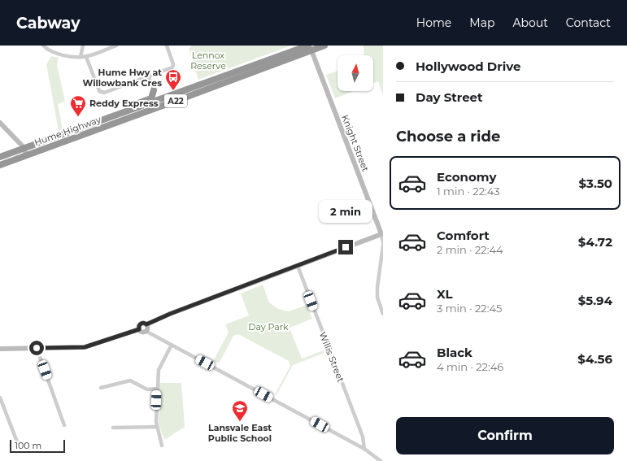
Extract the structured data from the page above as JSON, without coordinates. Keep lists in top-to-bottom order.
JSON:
{
  "streets": {
    "highway": ["A22", "Hume Highway"],
    "street": ["Knight Street", "Willis Street"]
  },
  "crossings": [
    ["Hume Highway", "Knight Street"]
  ],
  "parks": ["Lennox Reserve", "Day Park"],
  "places": {
    "bus stop": ["Hume Hwy at Willowbank Cres"],
    "supermarket": ["Reddy Express"],
    "school or university": ["Lansvale East Public School"]
  },
  "scale_bar": "100 m",
  "north": "top",
  "page": {
    "header": "Cabway",
    "nav": [
      "Home",
      "Map",
      "About",
      "Contact"
    ],
    "banner": ["Hollywood Drive", "Day Street"],
    "heading": "Choose a ride",
    "list": [
      {
        "name": "Economy",
        "note": "1 min · 22:43",
        "value": "$3.50"
      },
      {
        "name": "Comfort",
        "note": "2 min · 22:44",
        "value": "$4.72"
      },
      {
        "name": "XL",
        "note": "3 min · 22:45",
        "value": "$5.94"
      },
      {
        "name": "Black",
        "note": "4 min · 22:46",
        "value": "$4.56"
      }
    ],
    "bubble": "2 min",
    "buttons": "Confirm",
    "scale": "100 m"
  }
}
